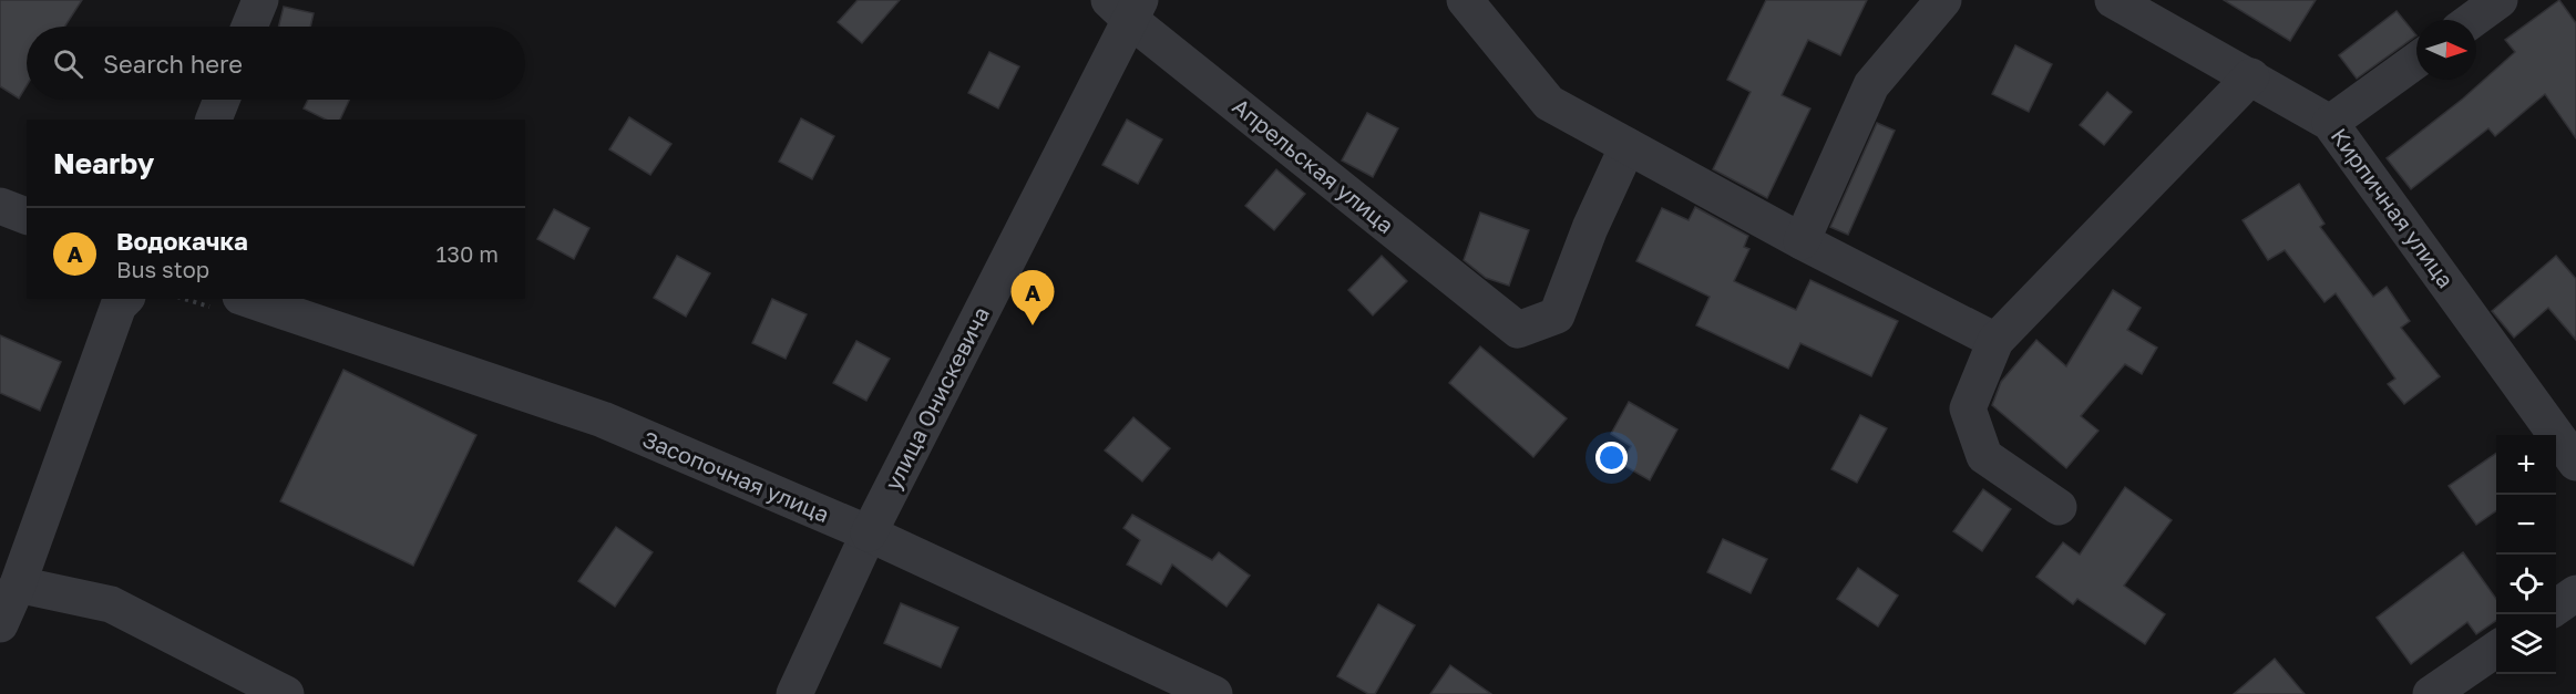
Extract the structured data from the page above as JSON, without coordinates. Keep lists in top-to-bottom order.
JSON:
{
  "streets": {
    "street": [
      "Апрельская улица",
      "Кирпичная улица",
      "улица Онискевича",
      "Засопочная улица"
    ]
  },
  "crossings": [
    ["Апрельская улица", "улица Онискевича"],
    ["улица Онискевича", "Засопочная улица"]
  ],
  "north": "right",
  "page": {
    "search": "Search here",
    "heading": "Nearby",
    "list": [
      {
        "mark": "A",
        "name": "Водокачка",
        "note": "Bus stop",
        "value": "130 m"
      }
    ],
    "pins": "A",
    "map_buttons": ["+", "−"]
  }
}
